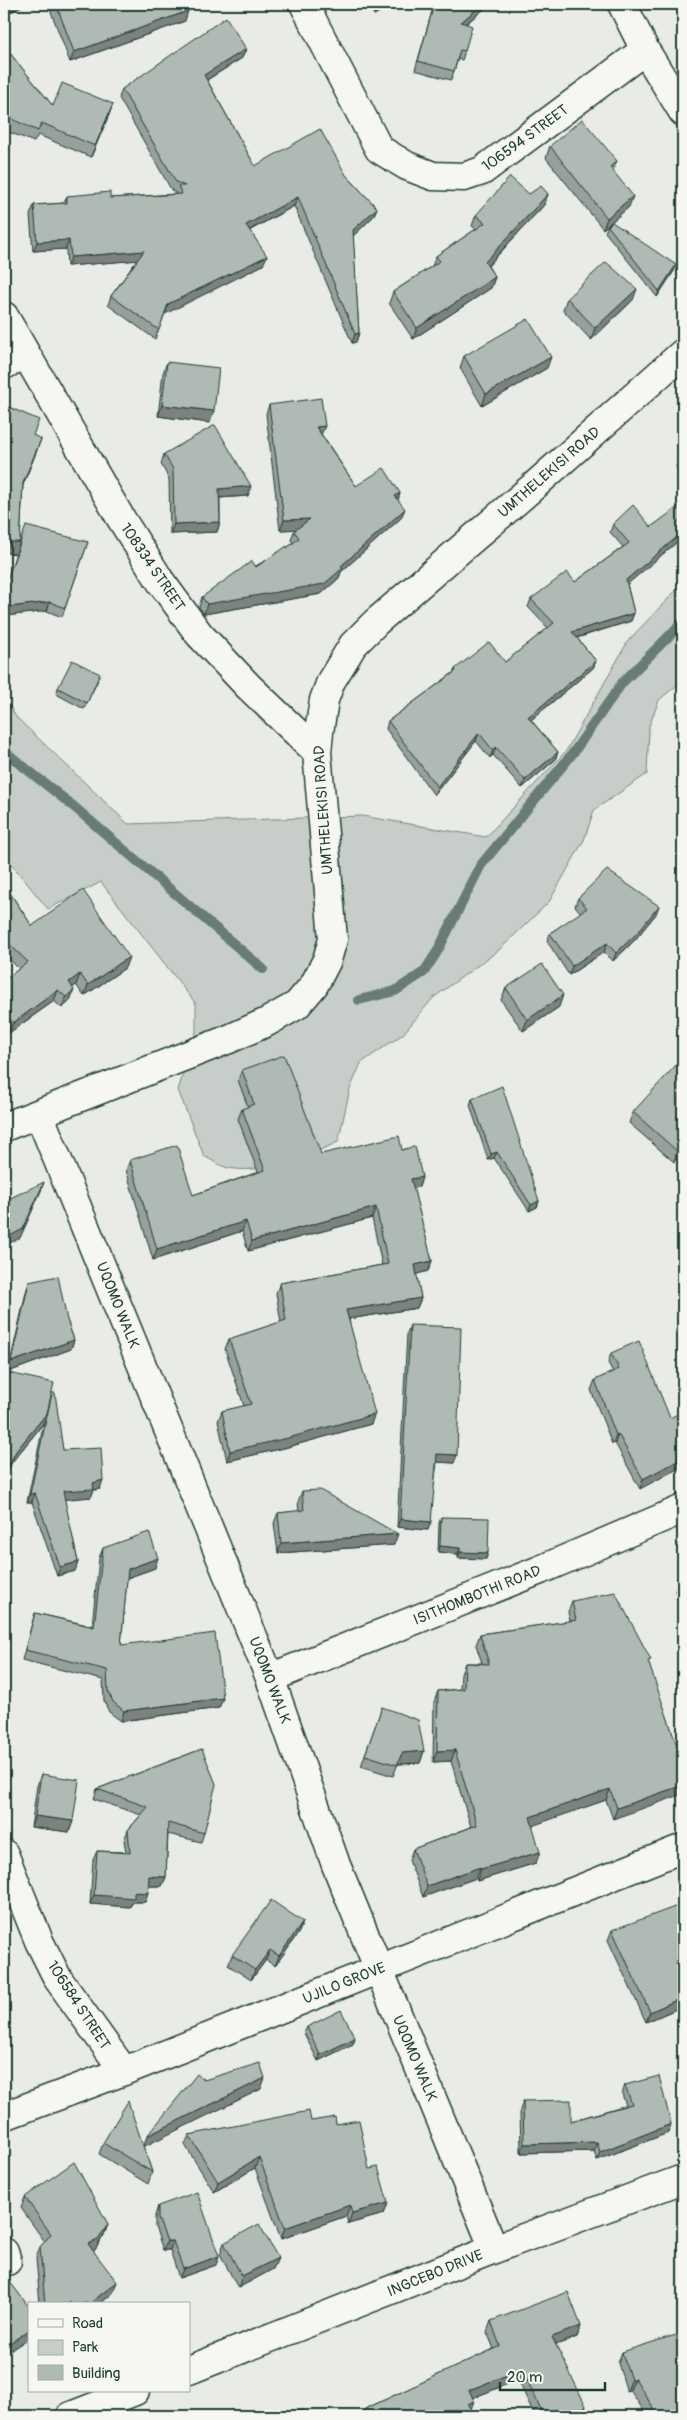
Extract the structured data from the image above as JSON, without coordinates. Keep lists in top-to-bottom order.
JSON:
{
  "streets": {
    "street": [
      "106594 STREET",
      "UMTHELEKISI ROAD",
      "108334 STREET",
      "UQOMO WALK",
      "ISITHOMBOTHI ROAD",
      "UJILO GROVE",
      "106584 STREET",
      "INGCEBO DRIVE"
    ]
  },
  "crossings": [
    ["UMTHELEKISI ROAD", "108334 STREET"],
    ["UMTHELEKISI ROAD", "UQOMO WALK"],
    ["UQOMO WALK", "ISITHOMBOTHI ROAD"],
    ["UQOMO WALK", "UJILO GROVE"],
    ["UQOMO WALK", "INGCEBO DRIVE"],
    ["UJILO GROVE", "106584 STREET"]
  ],
  "legend": ["Road", "Park", "Building"],
  "scale_bar": "20 m"
}
